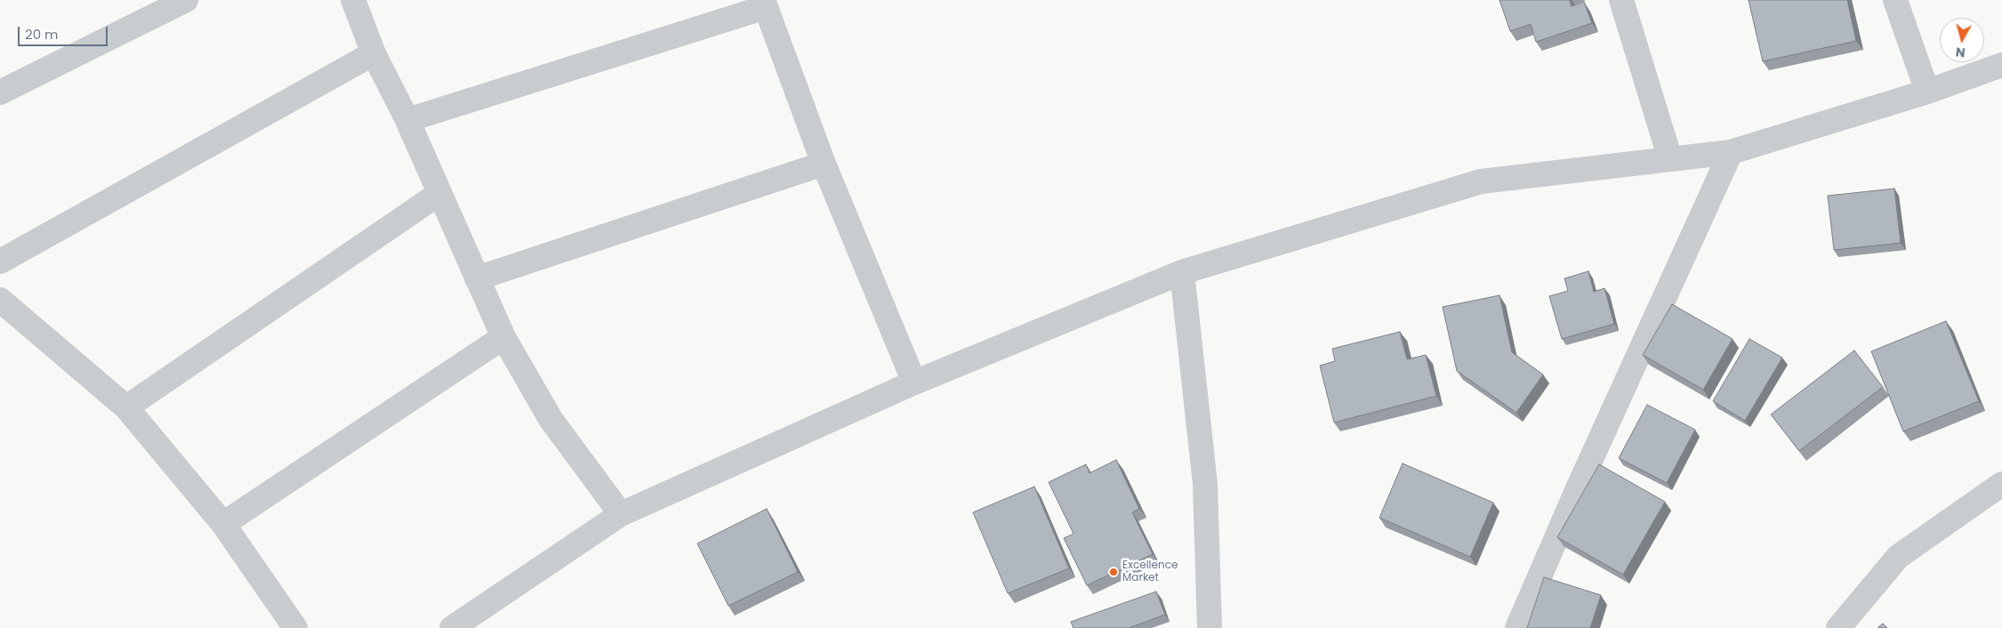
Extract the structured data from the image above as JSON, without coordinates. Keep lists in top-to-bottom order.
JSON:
{
  "places": ["Excellence Market"],
  "scale_bar": "20 m",
  "north": "bottom"
}
